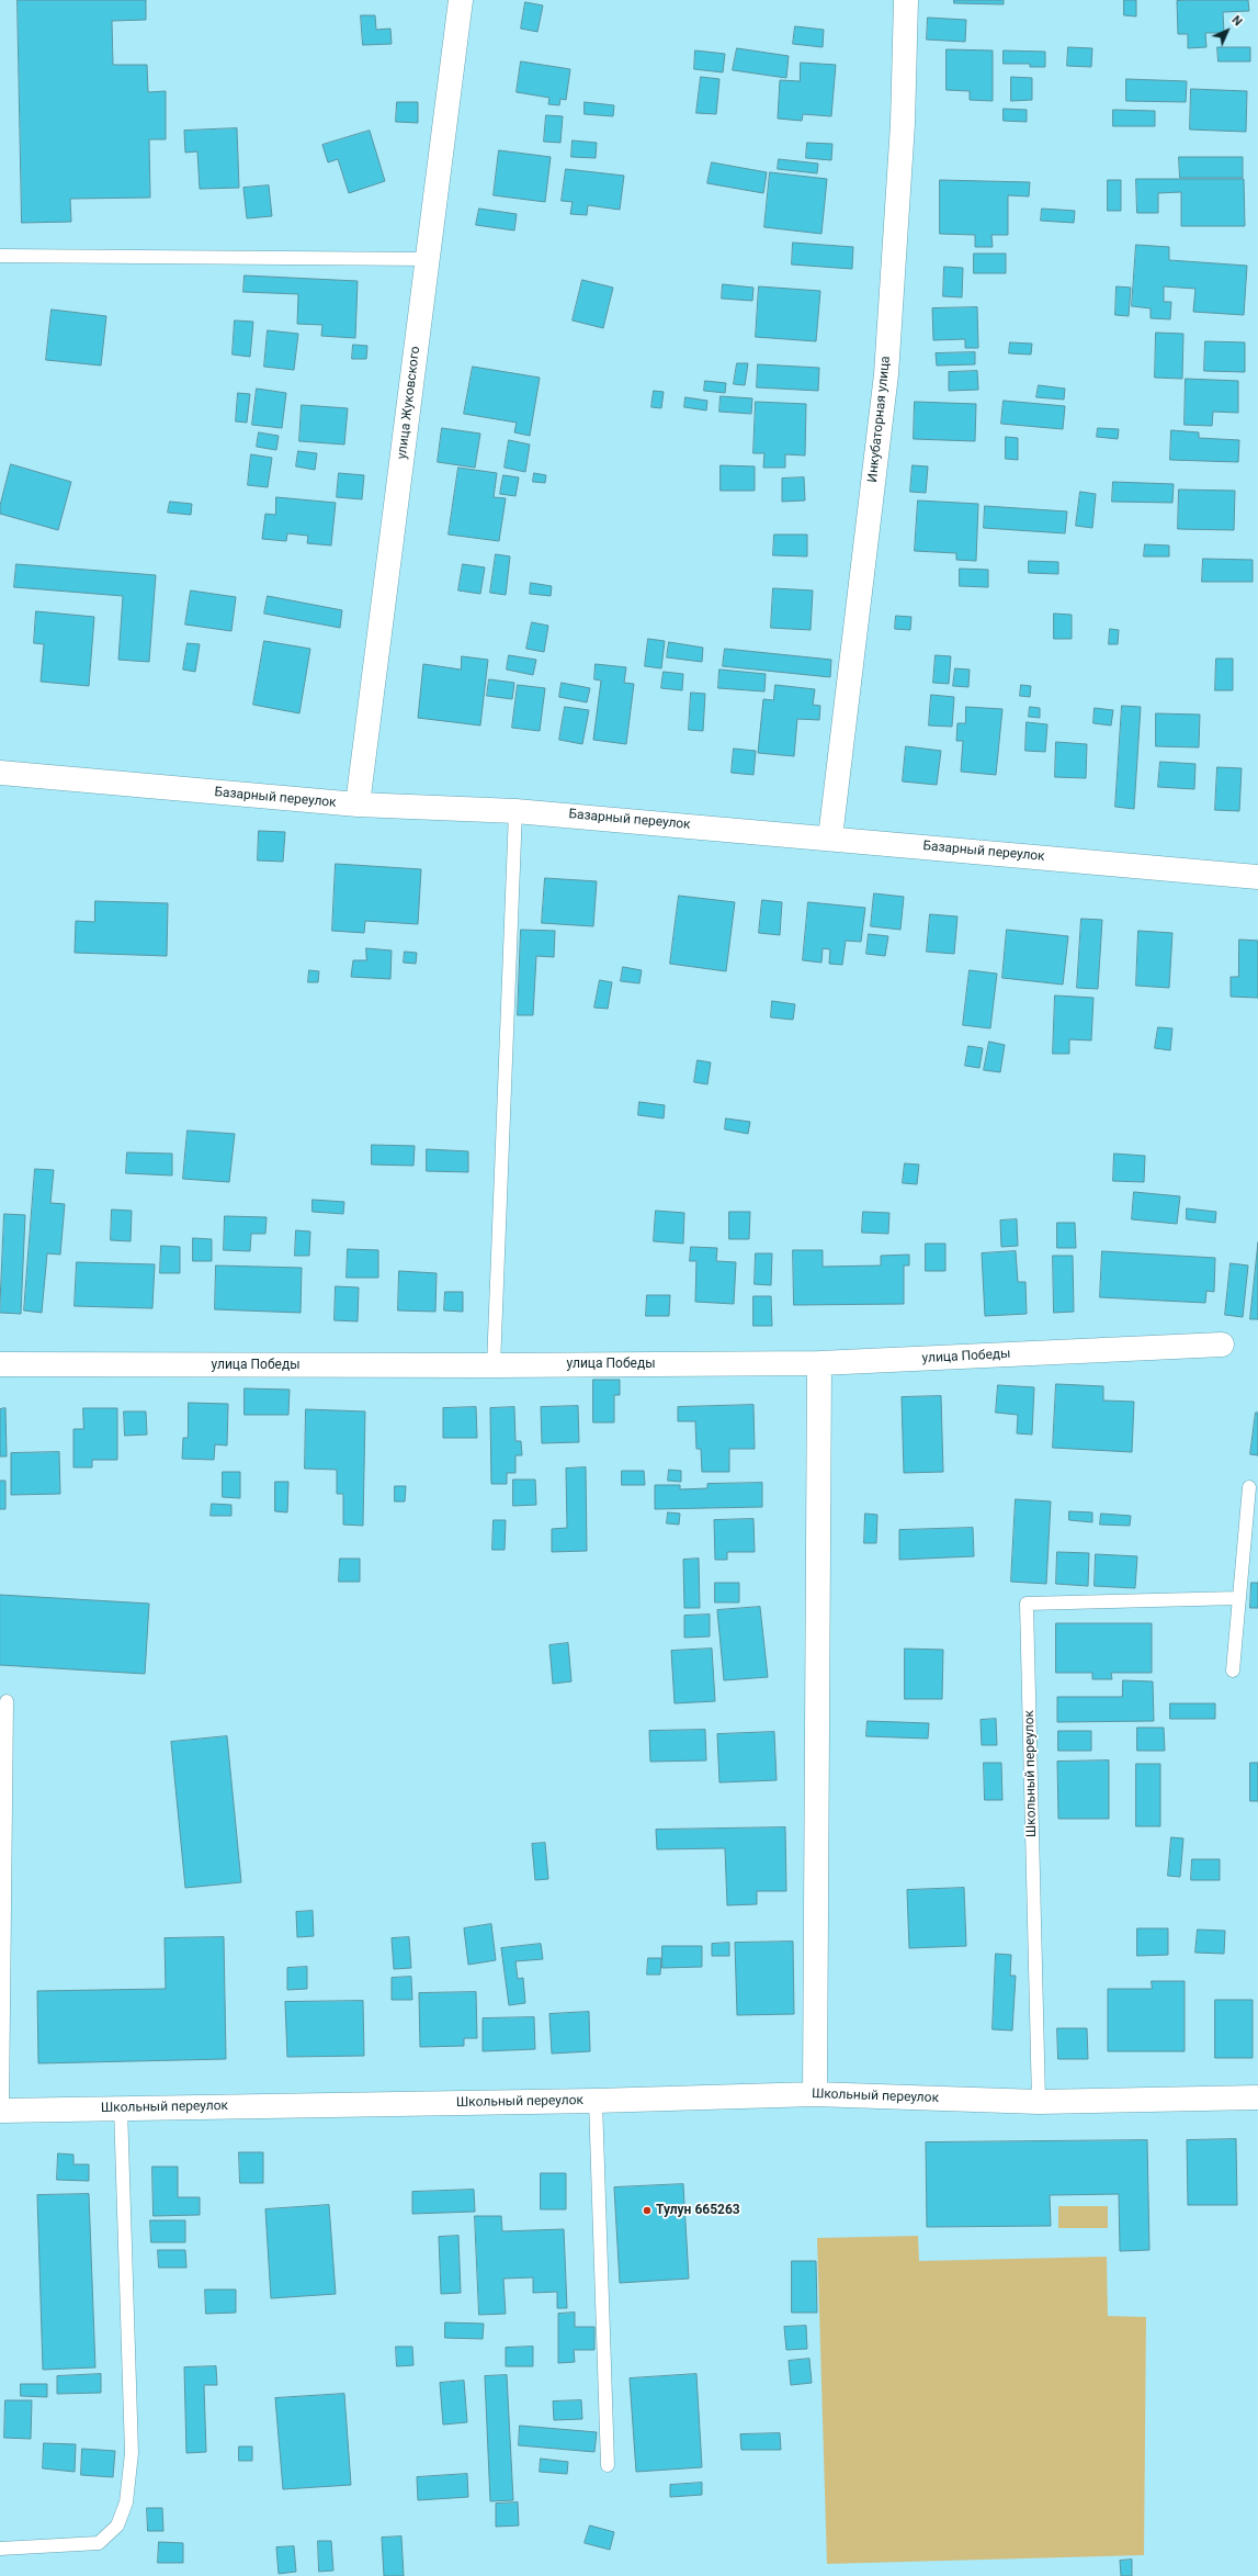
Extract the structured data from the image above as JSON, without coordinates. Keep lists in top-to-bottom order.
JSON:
{
  "streets": {
    "street": [
      "улица Жуковского",
      "Инкубаторная улица",
      "Базарный переулок",
      "улица Победы",
      "Школьный переулок"
    ]
  },
  "crossings": [
    ["улица Жуковского", "Базарный переулок"],
    ["Инкубаторная улица", "Базарный переулок"]
  ],
  "places": ["Тулун 665263"],
  "north": "top right"
}
